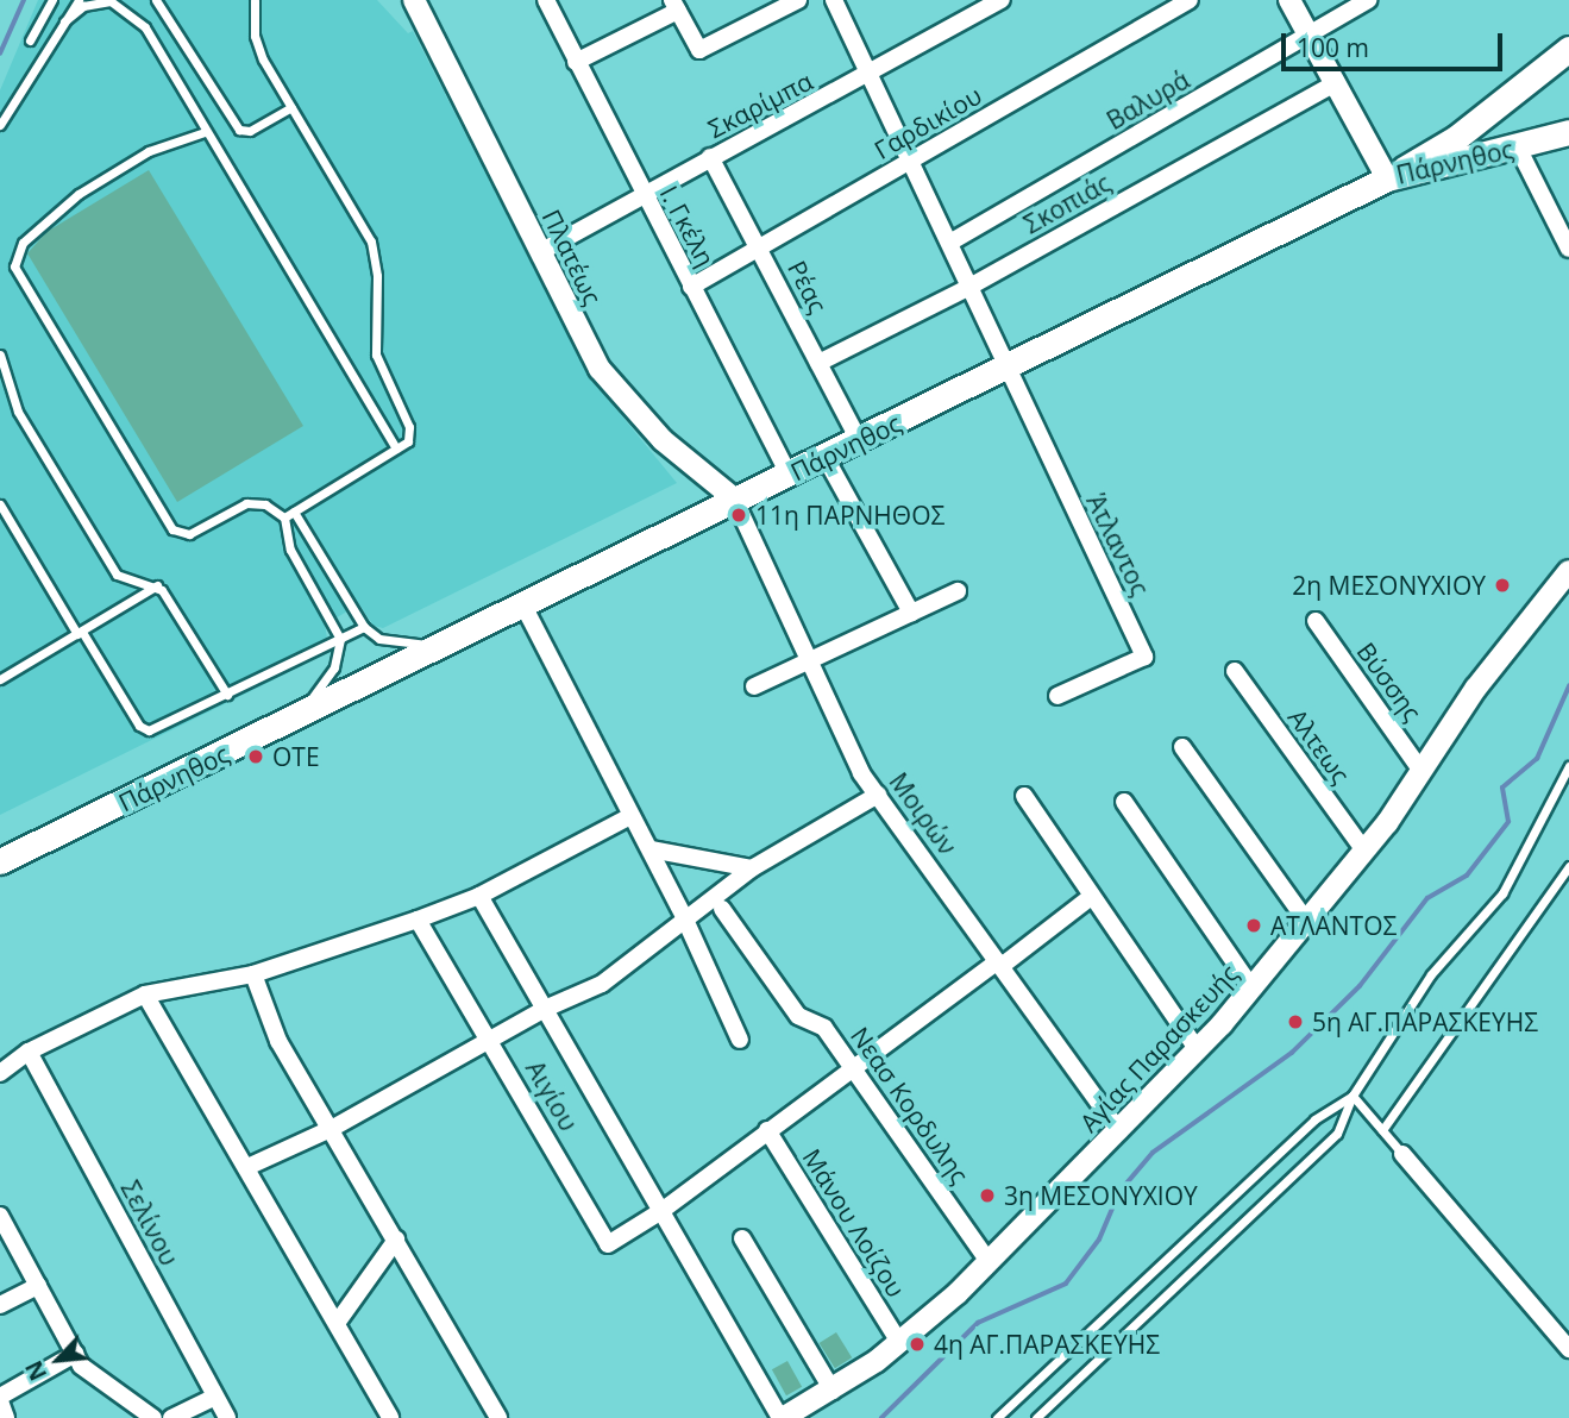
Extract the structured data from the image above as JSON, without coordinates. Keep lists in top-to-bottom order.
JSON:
{
  "streets": {
    "main road": ["Πάρνηθος"],
    "street": [
      "Βαλυρά",
      "Σκαρίμπα",
      "Γαρδικίου",
      "Σκοπιάς",
      "Ι. Γκέλη",
      "Πλατέως",
      "Ρέας",
      "Άτλαντος",
      "Βύσσης",
      "Αλτεως",
      "Μοιρών",
      "Αγίας Παρασκευής",
      "Αιγίου",
      "Νεασ Κορδυλης",
      "Σελίνου",
      "Μάνου Λοίζου"
    ]
  },
  "crossings": [
    ["Σκαρίμπα", "Ι. Γκέλη"],
    ["Σκαρίμπα", "Πλατέως"],
    ["Σκαρίμπα", "Ρέας"],
    ["Γαρδικίου", "Ι. Γκέλη"],
    ["Γαρδικίου", "Ρέας"],
    ["Πάρνηθος", "Ι. Γκέλη"],
    ["Πάρνηθος", "Πλατέως"],
    ["Πάρνηθος", "Ρέας"],
    ["Πάρνηθος", "Άτλαντος"],
    ["Πάρνηθος", "Μοιρών"],
    ["Σκοπιάς", "Ρέας"],
    ["Πλατέως", "Μοιρών"],
    ["Βύσσης", "Αγίας Παρασκευής"],
    ["Αλτεως", "Αγίας Παρασκευής"],
    ["Μοιρών", "Αγίας Παρασκευής"],
    ["Αγίας Παρασκευής", "Αιγίου"],
    ["Αγίας Παρασκευής", "Νεασ Κορδυλης"],
    ["Αγίας Παρασκευής", "Μάνου Λοίζου"]
  ],
  "places": [
    "11η ΠΑΡΝΗΘΟΣ",
    "2η ΜΕΣΟΝΥΧΙΟΥ",
    "ΟΤΕ",
    "ΑΤΛΑΝΤΟΣ",
    "5η ΑΓ.ΠΑΡΑΣΚΕΥΗΣ",
    "3η ΜΕΣΟΝΥΧΙΟΥ",
    "4η ΑΓ.ΠΑΡΑΣΚΕΥΗΣ"
  ],
  "scale_bar": "100 m",
  "north": "bottom left"
}
